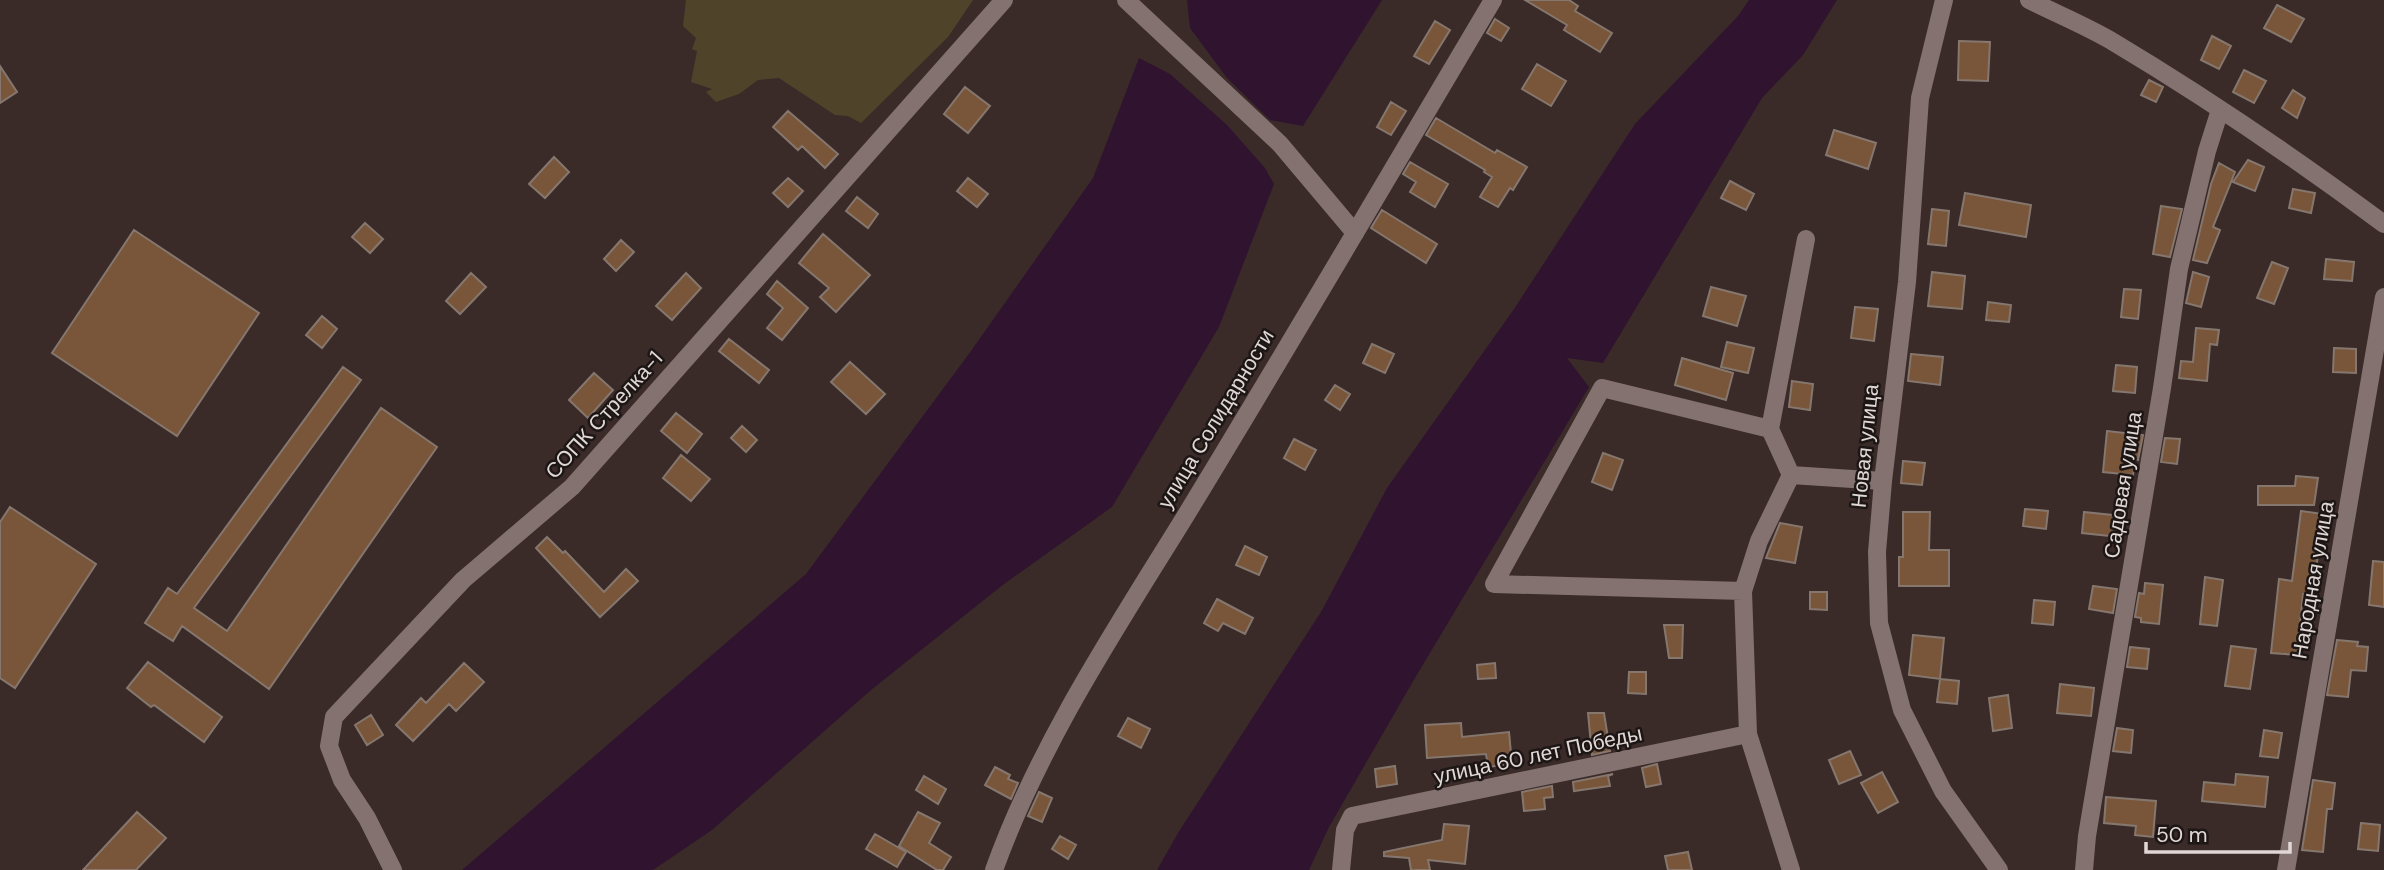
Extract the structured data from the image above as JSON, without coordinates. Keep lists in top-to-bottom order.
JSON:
{
  "streets": {
    "street": [
      "СОПК Стрелка-1",
      "улица Солидарности",
      "Новая улица",
      "Садовая улица",
      "Народная улица",
      "улица 60 лет Победы"
    ]
  },
  "scale_bar": "50 m"
}
